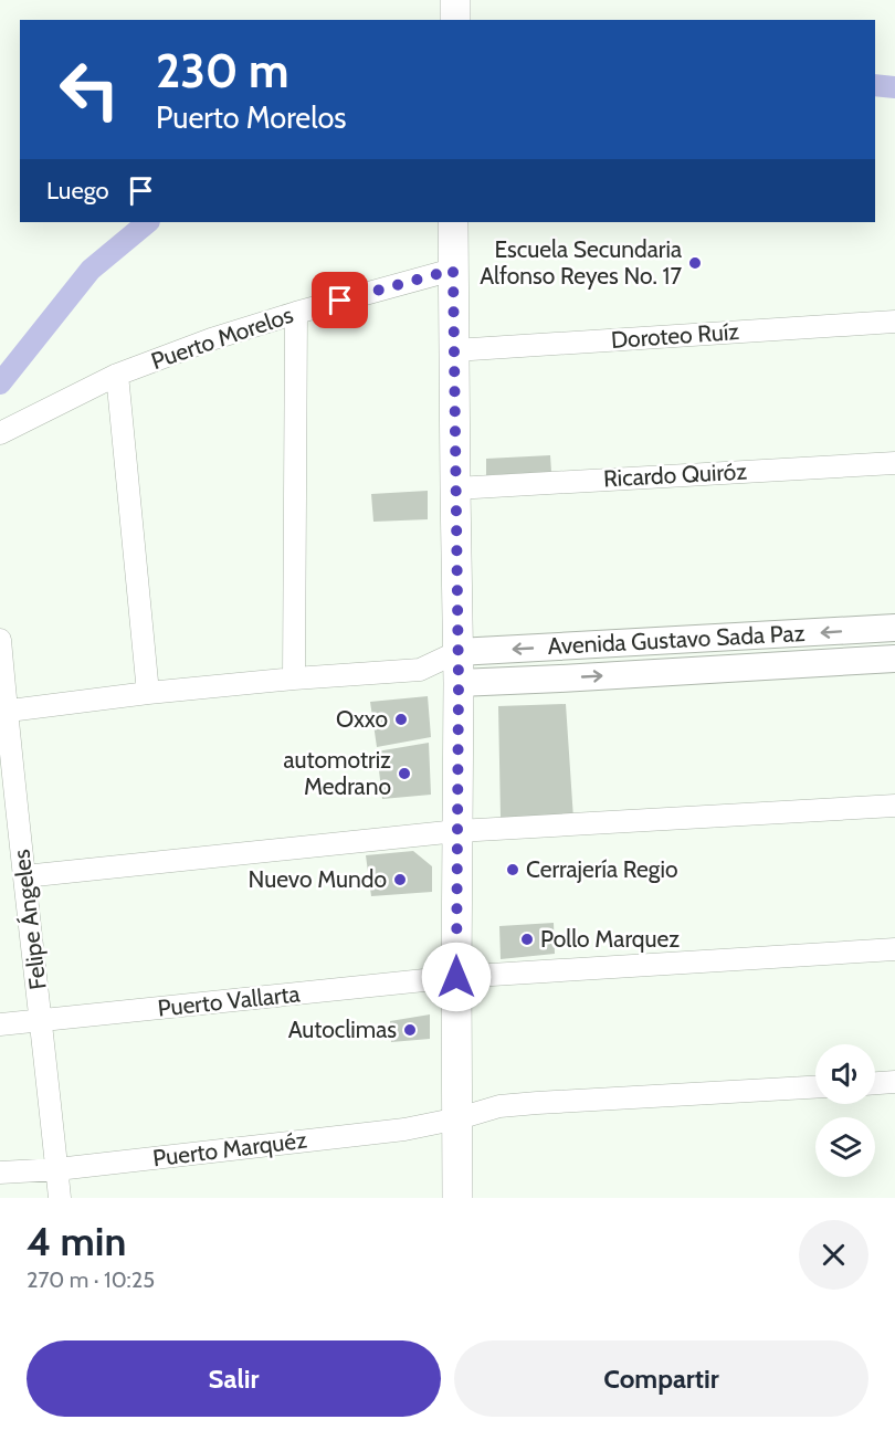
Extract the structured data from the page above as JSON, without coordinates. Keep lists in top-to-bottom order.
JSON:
{
  "streets": {
    "street": [
      "Doroteo Ruíz",
      "Puerto Morelos",
      "Ricardo Quiróz",
      "Avenida Gustavo Sada Paz",
      "Felipe Ángeles",
      "Puerto Vallarta",
      "Puerto Marquéz"
    ]
  },
  "crossings": [
    ["Felipe Ángeles", "Puerto Vallarta"],
    ["Felipe Ángeles", "Puerto Marquéz"]
  ],
  "places": [
    "Escuela Secundaria Alfonso Reyes No. 17",
    "Oxxo",
    "automotriz Medrano",
    "Cerrajería Regio",
    "Nuevo Mundo",
    "Pollo Marquez",
    "Autoclimas"
  ],
  "page": {
    "turn": ["230 m", "Puerto Morelos"],
    "then": "Luego",
    "heading": ["4 min", "270 m · 10:25"],
    "buttons": ["Salir", "Compartir"]
  }
}
